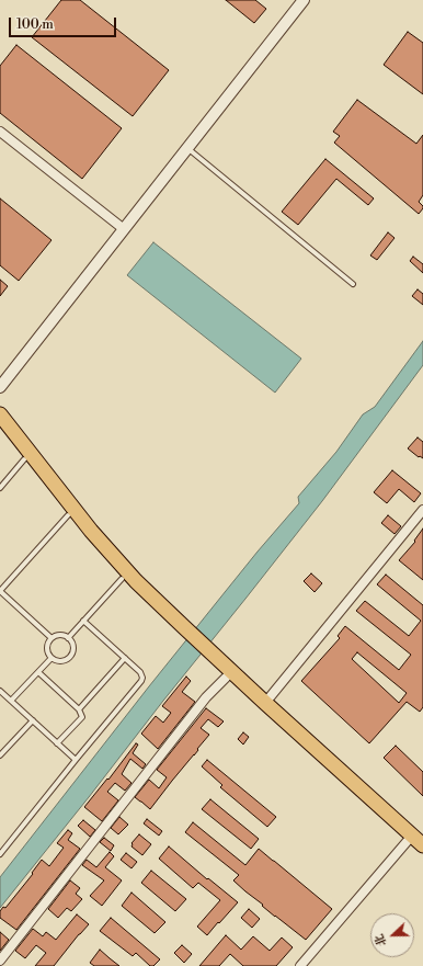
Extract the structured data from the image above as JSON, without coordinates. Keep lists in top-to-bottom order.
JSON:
{
  "scale_bar": "100 m",
  "north": "left"
}
